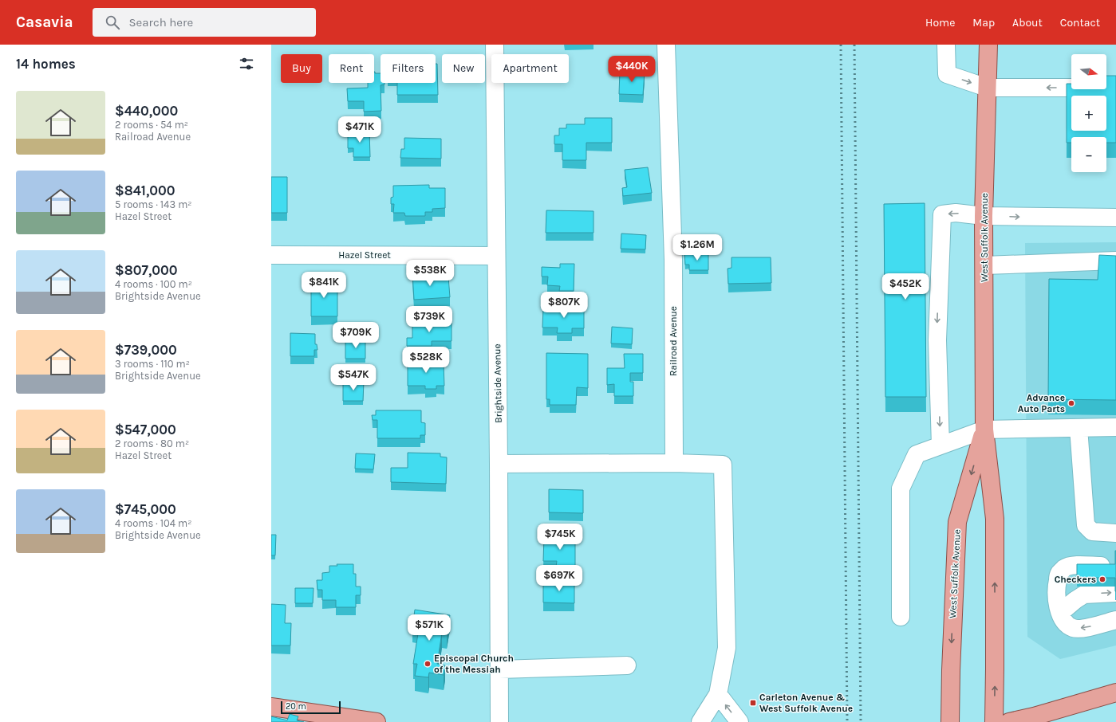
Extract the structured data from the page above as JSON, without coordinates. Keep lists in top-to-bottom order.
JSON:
{
  "streets": {
    "main road": ["West Suffolk Avenue"],
    "street": ["Hazel Street", "Railroad Avenue", "Brightside Avenue"]
  },
  "crossings": [
    ["Hazel Street", "Brightside Avenue"]
  ],
  "places": {
    "other": ["Advance Auto Parts", "Checkers", "Episcopal Church of the Messiah"],
    "transit": ["Carleton Avenue & West Suffolk Avenue"]
  },
  "scale_bar": "20 m",
  "north": "right",
  "page": {
    "header": "Casavia",
    "search": "Search here",
    "nav": [
      "Home",
      "Map",
      "About",
      "Contact"
    ],
    "heading": "14 homes",
    "map_buttons": ["+", "−"],
    "chip": [
      "Buy",
      "Rent",
      "Filters",
      "New",
      "Apartment"
    ],
    "price": [
      "$440K",
      "$471K",
      "$1.26M",
      "$538K",
      "$841K",
      "$452K",
      "$807K",
      "$739K",
      "$709K",
      "$528K",
      "$547K",
      "$745K",
      "$697K",
      "$571K"
    ],
    "list": [
      {
        "name": "$440,000",
        "note": "2 rooms · 54 m² · Railroad Avenue"
      },
      {
        "name": "$841,000",
        "note": "5 rooms · 143 m² · Hazel Street"
      },
      {
        "name": "$807,000",
        "note": "4 rooms · 100 m² · Brightside Avenue"
      },
      {
        "name": "$739,000",
        "note": "3 rooms · 110 m² · Brightside Avenue"
      },
      {
        "name": "$547,000",
        "note": "2 rooms · 80 m² · Hazel Street"
      },
      {
        "name": "$745,000",
        "note": "4 rooms · 104 m² · Brightside Avenue"
      }
    ],
    "scale": "20 m"
  }
}
